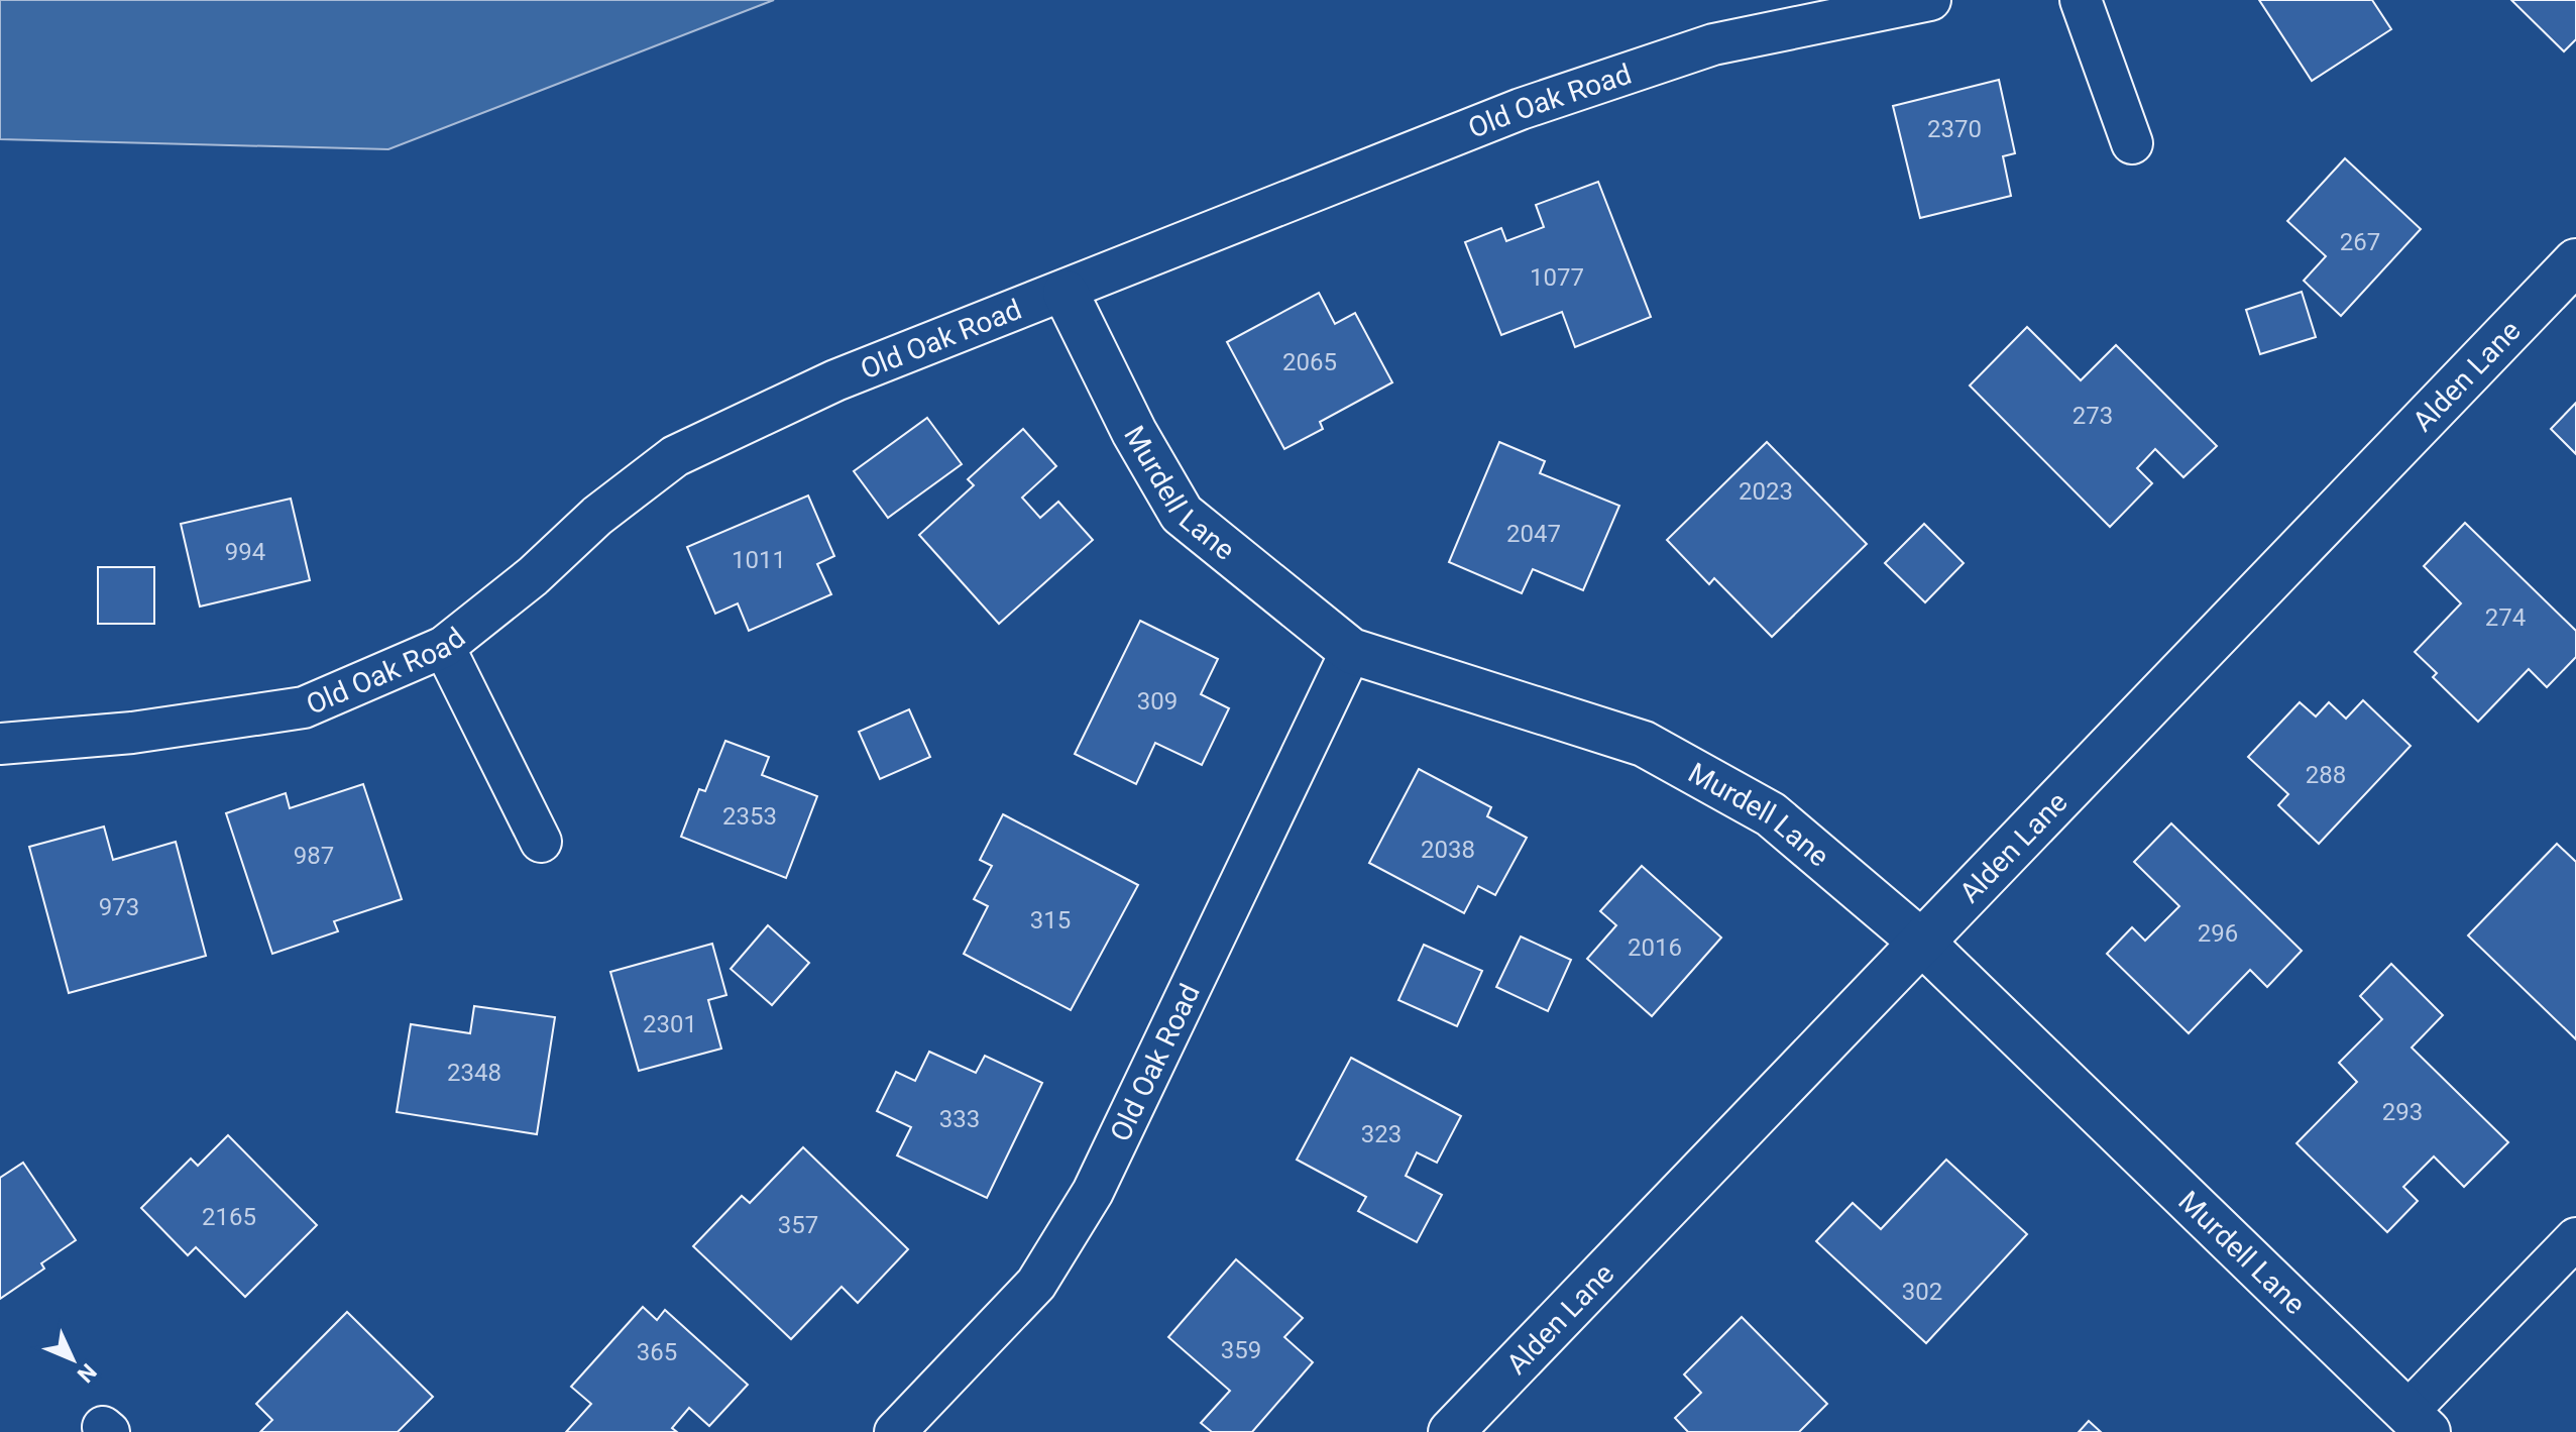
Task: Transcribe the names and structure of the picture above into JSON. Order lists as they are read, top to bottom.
{
  "streets": {
    "street": ["Old Oak Road", "Alden Lane", "Murdell Lane"]
  },
  "crossings": [
    ["Old Oak Road", "Murdell Lane"],
    ["Alden Lane", "Murdell Lane"]
  ],
  "house_numbers": [
    "2370",
    "267",
    "1077",
    "2065",
    "273",
    "2023",
    "2047",
    "994",
    "1011",
    "274",
    "309",
    "288",
    "2353",
    "2038",
    "987",
    "973",
    "315",
    "296",
    "2016",
    "2301",
    "2348",
    "293",
    "333",
    "323",
    "2165",
    "357",
    "302",
    "359",
    "365"
  ],
  "north": "bottom right"
}
